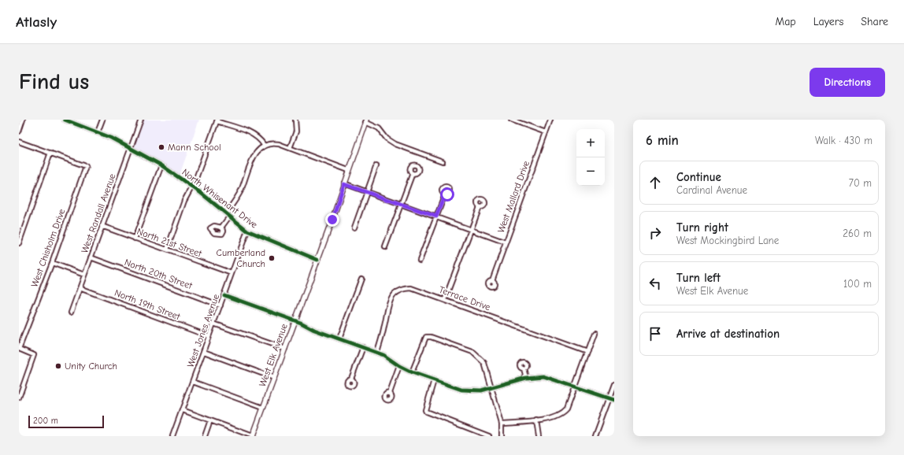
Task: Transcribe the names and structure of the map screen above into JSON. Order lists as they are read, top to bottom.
{
  "streets": {
    "main road": ["West Elk Avenue"],
    "street": [
      "West Mallard Drive",
      "North Whisenant Drive",
      "West Randall Avenue",
      "North 21st Street",
      "West Chisholm Drive",
      "North 20th Street",
      "Terrace Drive",
      "North 19th Street",
      "West Jones Avenue"
    ]
  },
  "crossings": [
    ["North Whisenant Drive", "West Randall Avenue"],
    ["North Whisenant Drive", "West Jones Avenue"],
    ["North Whisenant Drive", "West Elk Avenue"],
    ["West Randall Avenue", "North 21st Street"],
    ["West Randall Avenue", "North 20th Street"],
    ["West Randall Avenue", "North 19th Street"],
    ["North 21st Street", "West Jones Avenue"],
    ["North 20th Street", "West Jones Avenue"],
    ["North 19th Street", "West Jones Avenue"]
  ],
  "places": ["Mann School", "Cumberland Church", "Unity Church"],
  "scale_bar": "200 m",
  "page": {
    "header": "Atlasly",
    "nav": ["Map", "Layers", "Share"],
    "buttons": "Directions",
    "title": "Find us",
    "heading": ["6 min", "Walk · 430 m"],
    "map_buttons": ["+", "−"],
    "list": [
      ["Continue", "Cardinal Avenue", "70 m"],
      ["Turn right", "West Mockingbird Lane", "260 m"],
      ["Turn left", "West Elk Avenue", "100 m"],
      "Arrive at destination"
    ],
    "scale": "200 m"
  }
}
